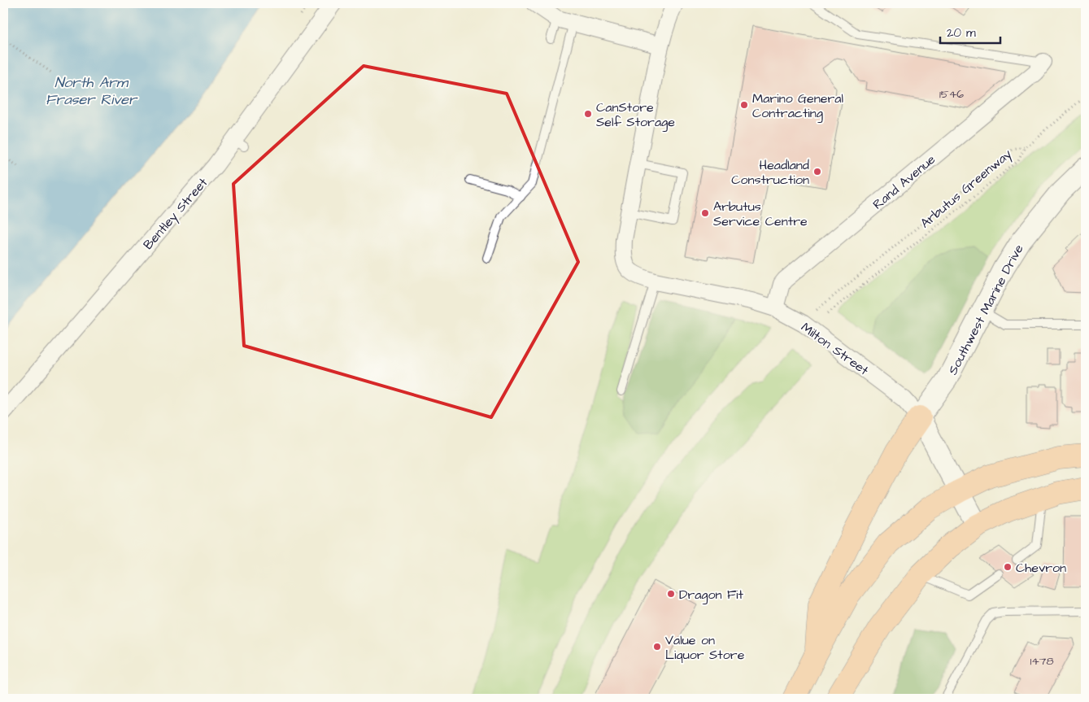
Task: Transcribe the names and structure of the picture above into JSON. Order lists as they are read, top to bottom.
{
  "streets": {
    "street": [
      "Rand Avenue",
      "Bentley Street",
      "Southwest Marine Drive",
      "Milton Street"
    ],
    "path": ["Arbutus Greenway"]
  },
  "crossings": [
    ["Rand Avenue", "Milton Street"],
    ["Southwest Marine Drive", "Milton Street"]
  ],
  "water": ["North Arm Fraser River"],
  "places": [
    "Marino General Contracting",
    "CanStore Self Storage",
    "Headland Construction",
    "Arbutus Service Centre",
    "Chevron",
    "Dragon Fit",
    "Value on Liquor Store"
  ],
  "house_numbers": ["1546", "1478"],
  "scale_bar": "20 m"
}
